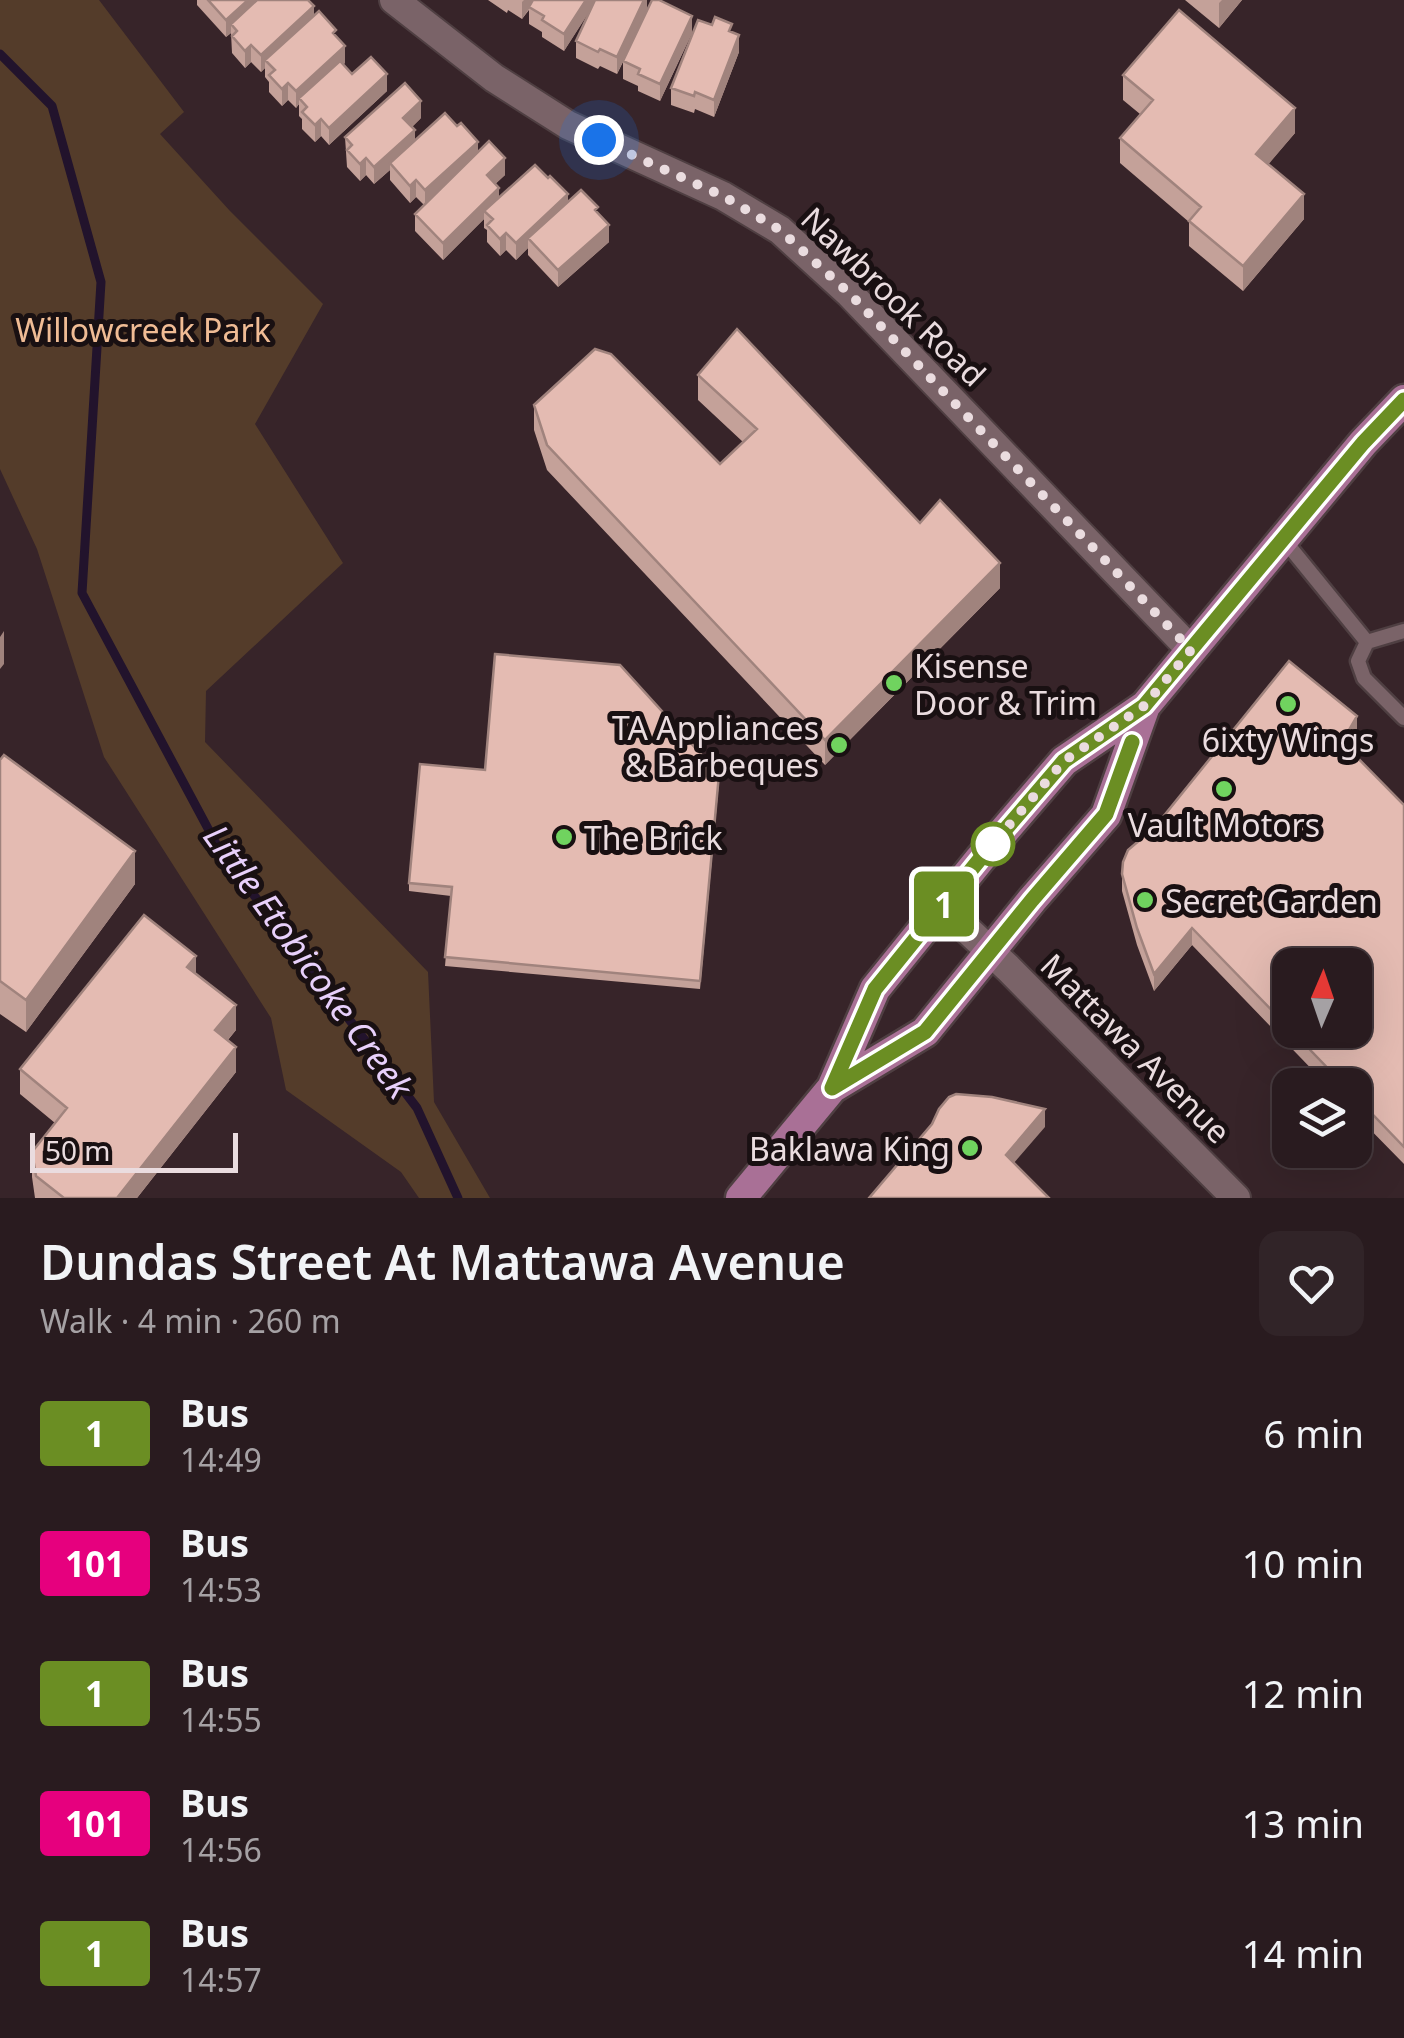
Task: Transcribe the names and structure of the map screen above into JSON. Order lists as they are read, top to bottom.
{
  "streets": {
    "street": ["Nawbrook Road", "Mattawa Avenue"]
  },
  "water": ["Little Etobicoke Creek"],
  "parks": ["Willowcreek Park"],
  "places": [
    "Kisense Door & Trim",
    "6ixty Wings",
    "TA Appliances & Barbeques",
    "Vault Motors",
    "The Brick",
    "Secret Garden",
    "Baklawa King"
  ],
  "lines": ["bus line 1"],
  "scale_bar": "50 m",
  "north": "top",
  "page": {
    "on_map": "1",
    "scale": "50 m",
    "heading": ["Dundas Street At Mattawa Avenue", "Walk · 4 min · 260 m"],
    "list": [
      {
        "mark": "1",
        "name": "Bus",
        "note": "14:49",
        "value": "6 min"
      },
      {
        "mark": "101",
        "name": "Bus",
        "note": "14:53",
        "value": "10 min"
      },
      {
        "mark": "1",
        "name": "Bus",
        "note": "14:55",
        "value": "12 min"
      },
      {
        "mark": "101",
        "name": "Bus",
        "note": "14:56",
        "value": "13 min"
      },
      {
        "mark": "1",
        "name": "Bus",
        "note": "14:57",
        "value": "14 min"
      }
    ]
  }
}
